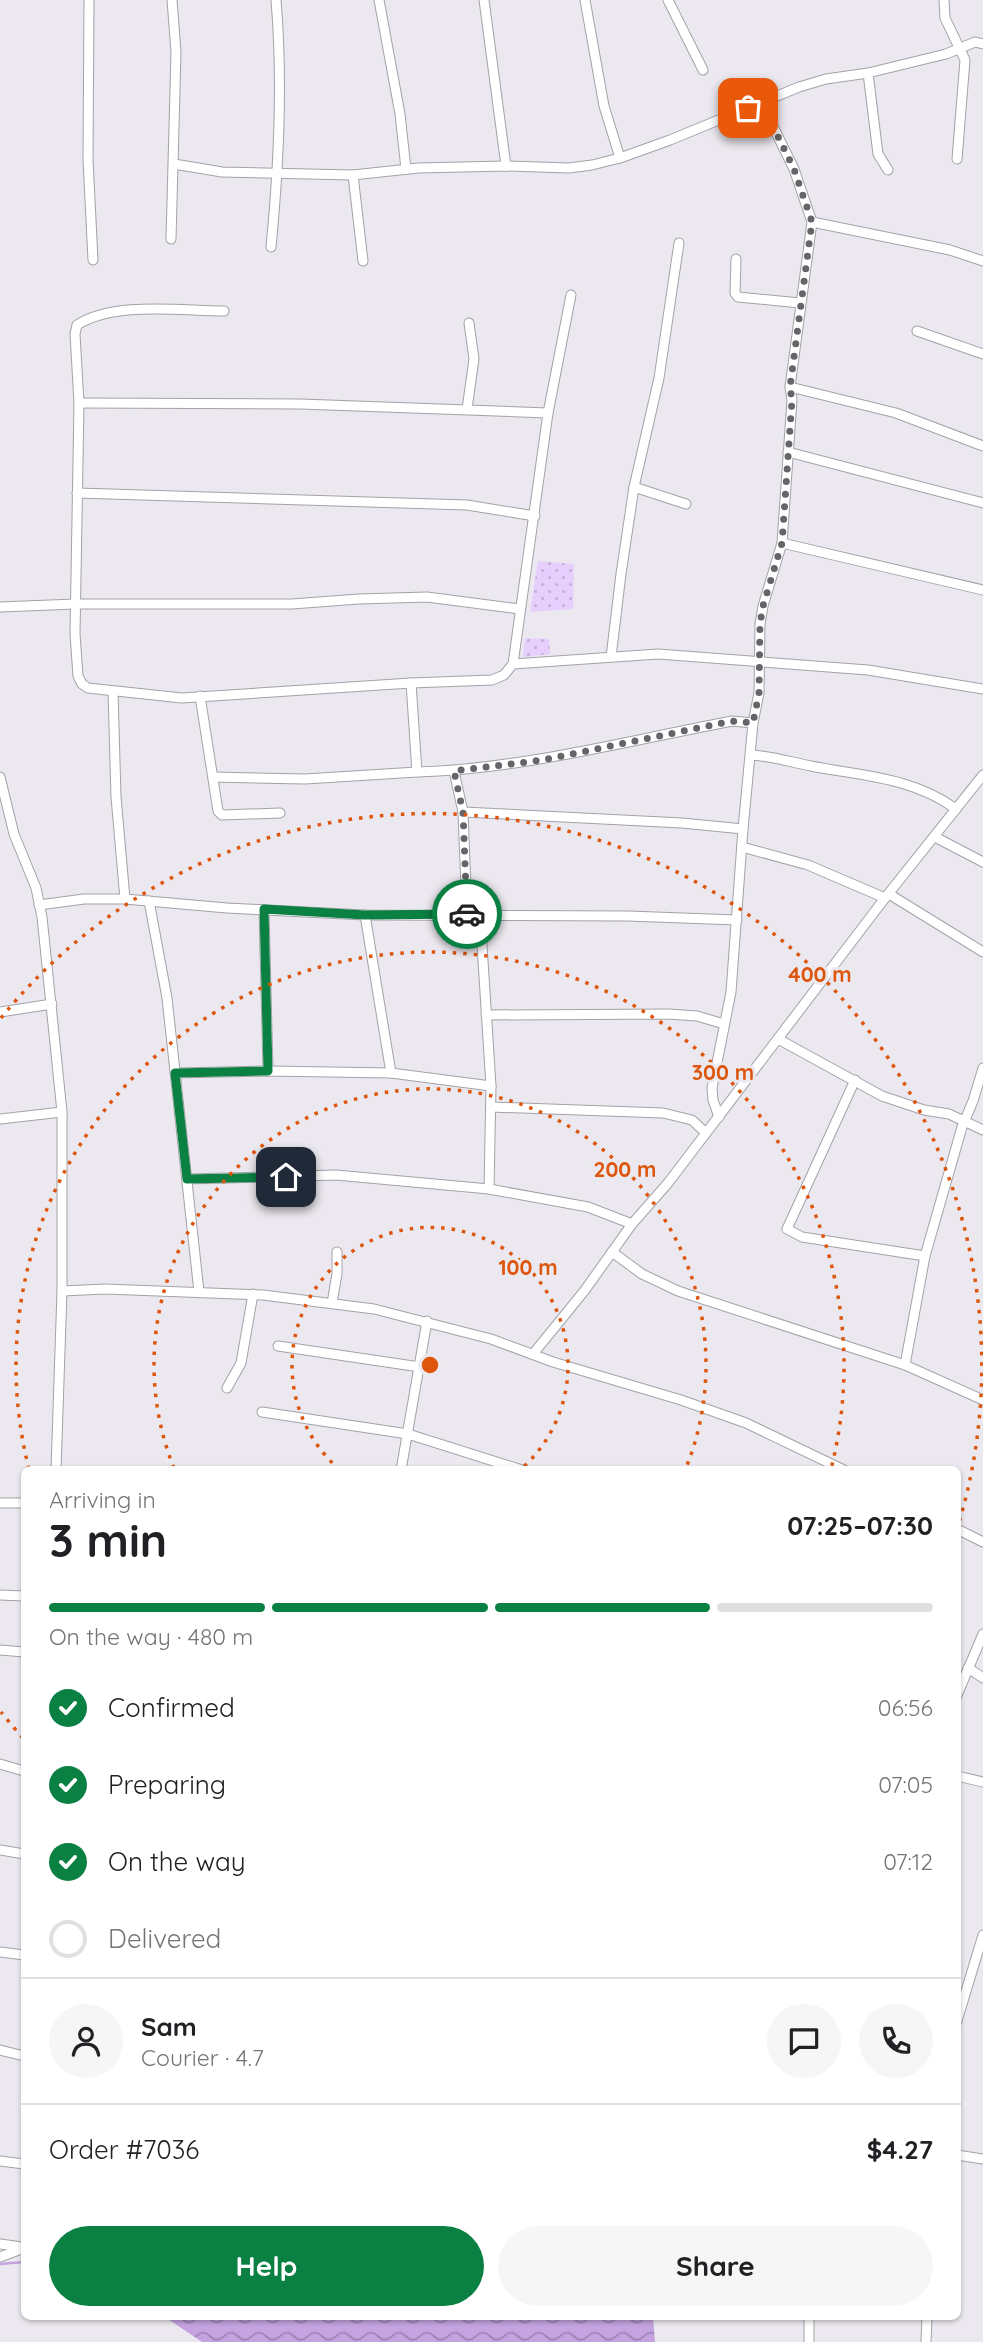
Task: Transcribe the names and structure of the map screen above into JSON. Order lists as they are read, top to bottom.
{
  "page": {
    "heading": ["3 min", "Arriving in", "07:25–07:30"],
    "panel": [
      "Sam",
      "Courier · 4.7",
      "Order #7036",
      "$4.27"
    ],
    "bar": "On the way · 480 m",
    "list": [
      ["Confirmed", "06:56"],
      ["Preparing", "07:05"],
      ["On the way", "07:12"],
      "Delivered"
    ],
    "buttons": ["Help", "Share"]
  },
  "rings": [
    "400 m",
    "300 m",
    "200 m",
    "100 m"
  ]
}
